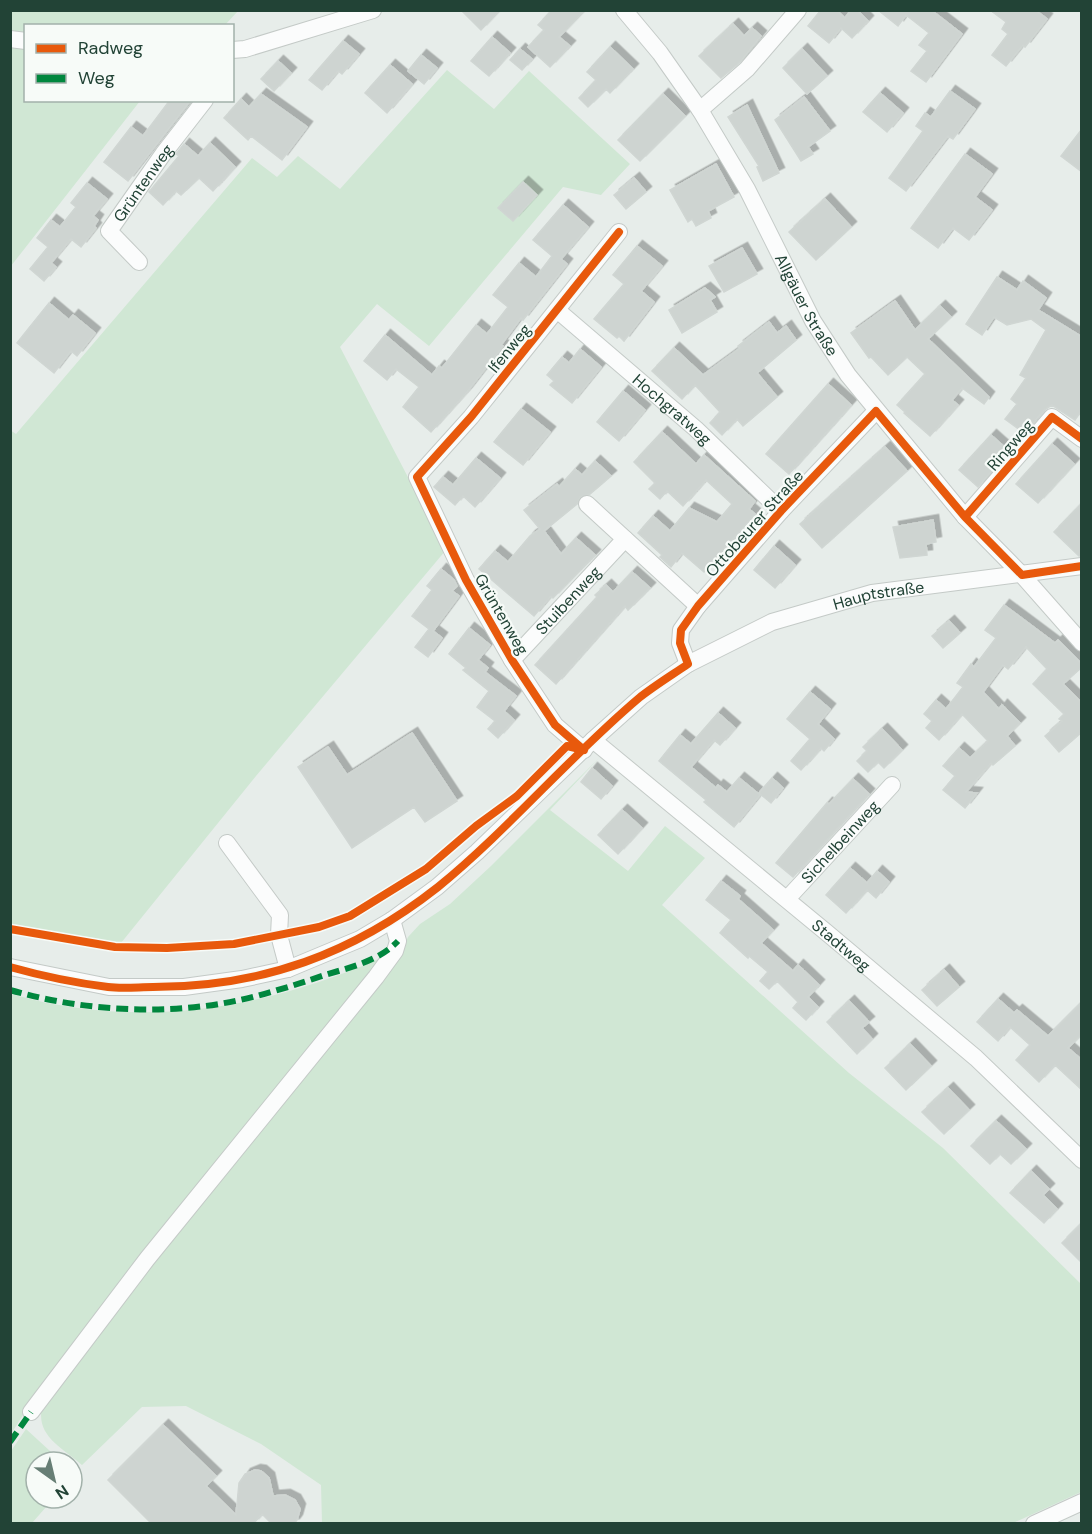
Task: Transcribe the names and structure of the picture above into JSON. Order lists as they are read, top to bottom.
{
  "streets": {
    "street": [
      "Grüntenweg",
      "Allgäuer Straße",
      "Ifenweg",
      "Hochgratweg",
      "Ringweg",
      "Ottobeurer Straße",
      "Hauptstraße",
      "Stuibenweg",
      "Sichelbeinweg",
      "Stadtweg"
    ]
  },
  "crossings": [
    ["Grüntenweg", "Ifenweg"],
    ["Grüntenweg", "Hauptstraße"],
    ["Grüntenweg", "Stuibenweg"],
    ["Grüntenweg", "Stadtweg"],
    ["Allgäuer Straße", "Ringweg"],
    ["Allgäuer Straße", "Ottobeurer Straße"],
    ["Allgäuer Straße", "Hauptstraße"],
    ["Ifenweg", "Hochgratweg"],
    ["Hochgratweg", "Ottobeurer Straße"],
    ["Ottobeurer Straße", "Hauptstraße"],
    ["Hauptstraße", "Stadtweg"],
    ["Sichelbeinweg", "Stadtweg"]
  ],
  "legend": ["Radweg", "Weg"],
  "north": "bottom right"
}
